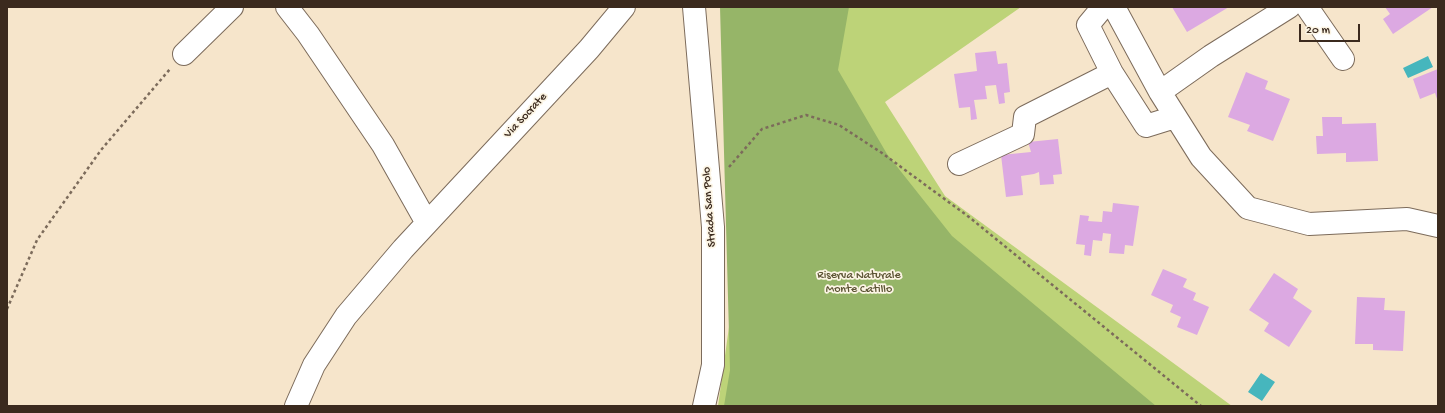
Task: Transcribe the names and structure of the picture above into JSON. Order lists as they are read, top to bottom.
{
  "streets": {
    "street": ["Via Socrate", "Strada San Polo"]
  },
  "parks": ["Riserva Naturale Monte Catillo"],
  "scale_bar": "20 m"
}
